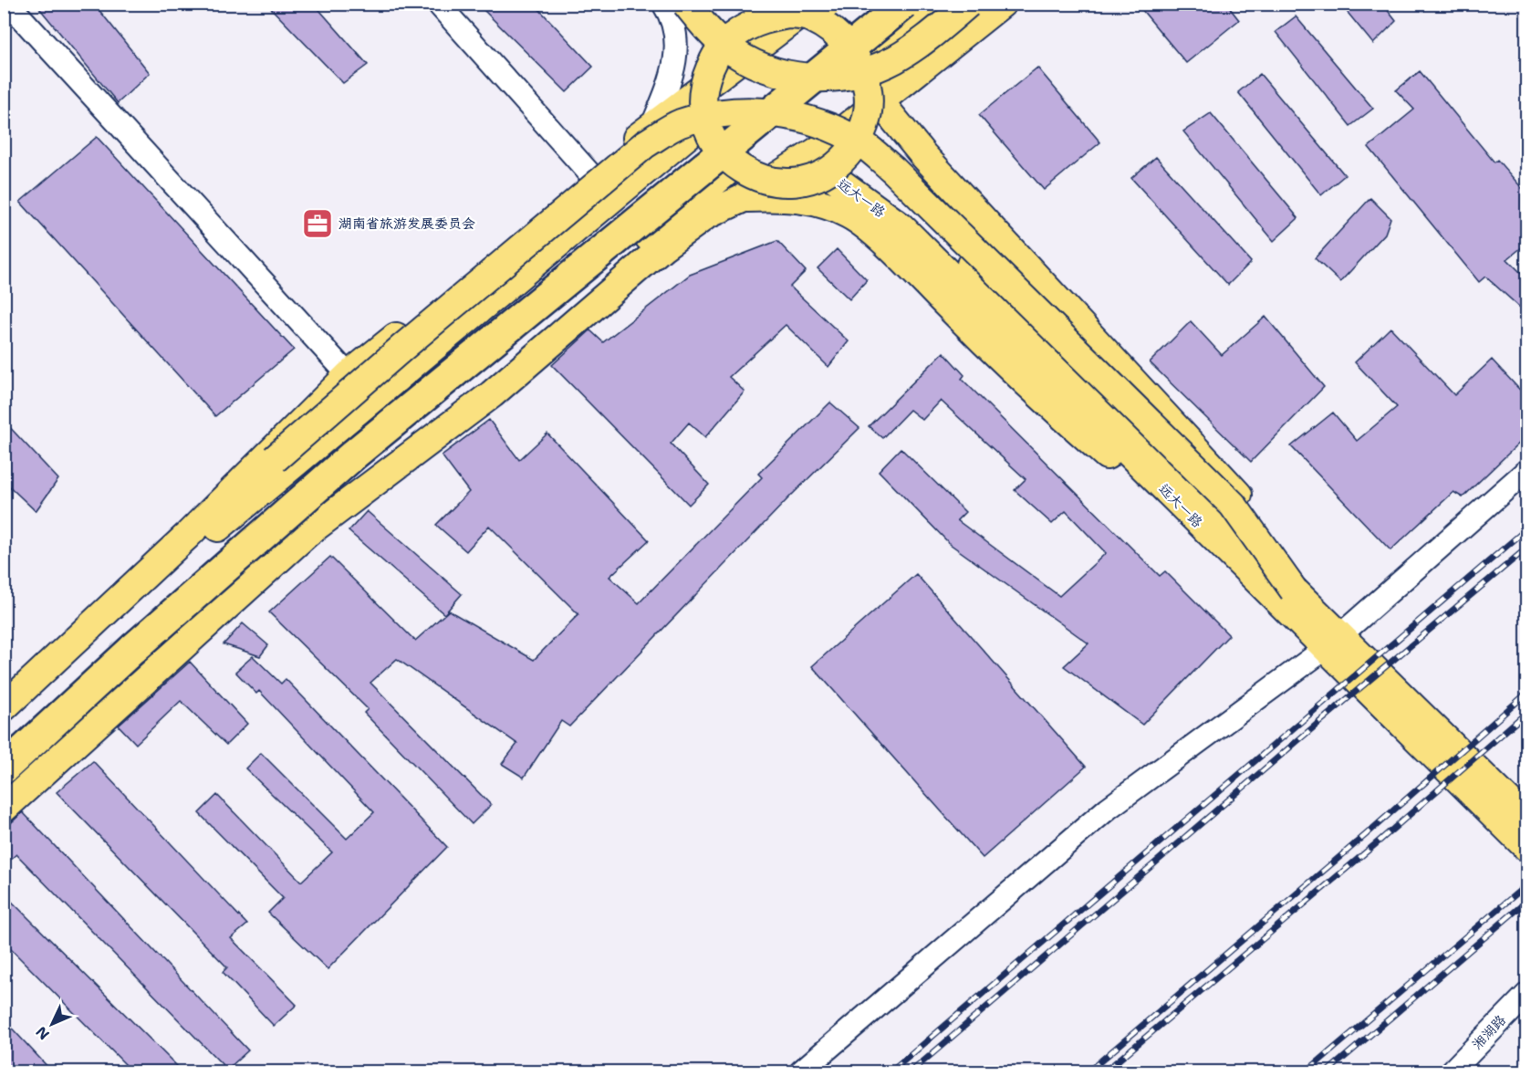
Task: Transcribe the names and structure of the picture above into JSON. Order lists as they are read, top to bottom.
{
  "streets": {
    "main road": ["远大一路"],
    "street": ["湘湖路"]
  },
  "places": {
    "office": ["湖南省旅游发展委员会"]
  },
  "north": "bottom left"
}
